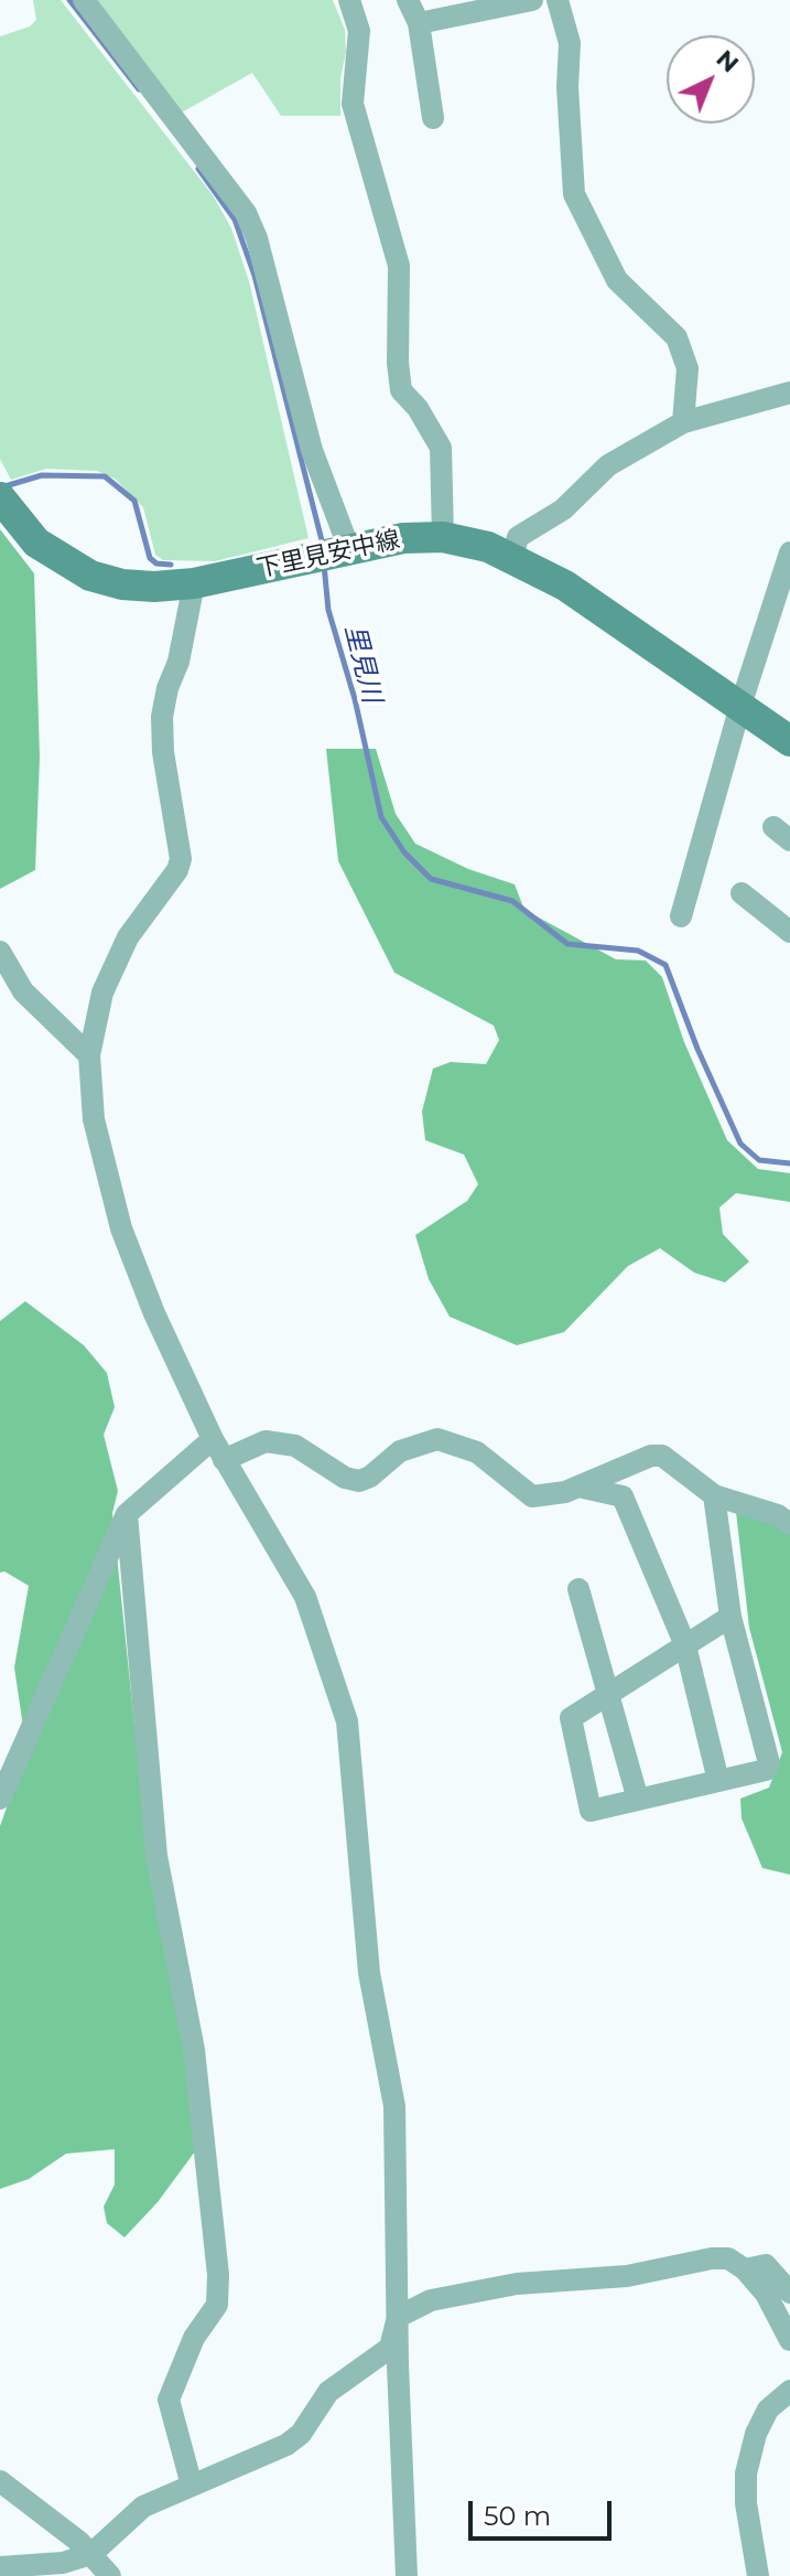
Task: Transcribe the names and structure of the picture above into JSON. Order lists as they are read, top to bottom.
{
  "streets": {
    "main road": ["下里見安中線"]
  },
  "water": ["里見川"],
  "scale_bar": "50 m",
  "north": "top right"
}
